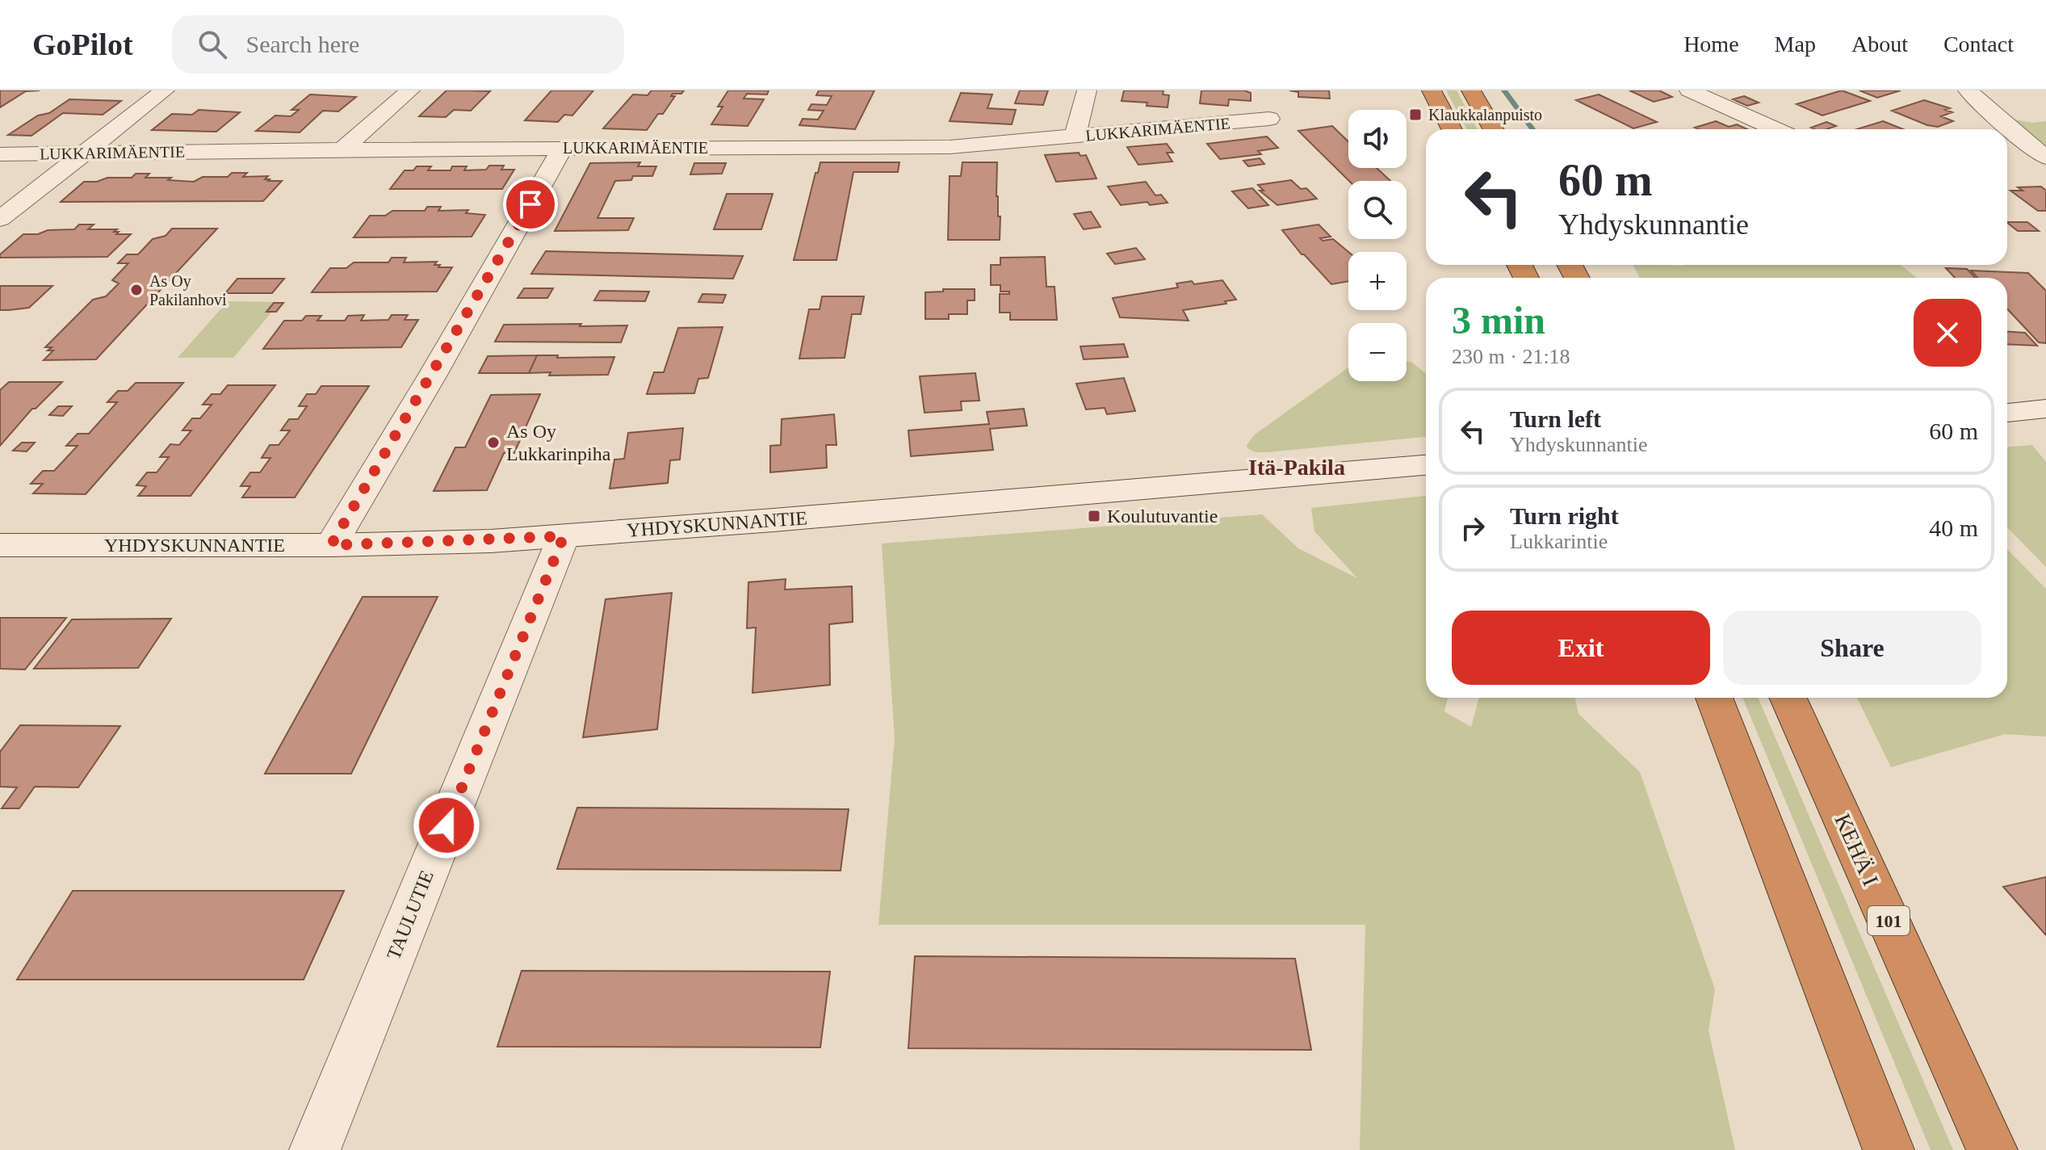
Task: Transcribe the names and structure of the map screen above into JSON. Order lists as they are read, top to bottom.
{
  "streets": {
    "highway": ["KEHÄ I", "101"],
    "street": ["LUKKARIMÄENTIE", "YHDYSKUNNANTIE", "TAULUTIE"]
  },
  "crossings": [
    ["YHDYSKUNNANTIE", "TAULUTIE"]
  ],
  "districts": ["Itä-Pakila"],
  "places": {
    "transit": ["Klaukkalanpuisto", "Koulutuvantie"],
    "other": ["As Oy Pakilanhovi", "As Oy Lukkarinpiha"]
  },
  "page": {
    "header": "GoPilot",
    "search": "Search here",
    "nav": [
      "Home",
      "Map",
      "About",
      "Contact"
    ],
    "map_buttons": ["+", "−"],
    "turn": ["60 m", "Yhdyskunnantie"],
    "heading": ["3 min", "230 m · 21:18"],
    "list": [
      {
        "name": "Turn left",
        "note": "Yhdyskunnantie",
        "value": "60 m"
      },
      {
        "name": "Turn right",
        "note": "Lukkarintie",
        "value": "40 m"
      }
    ],
    "buttons": ["Exit", "Share"]
  }
}
